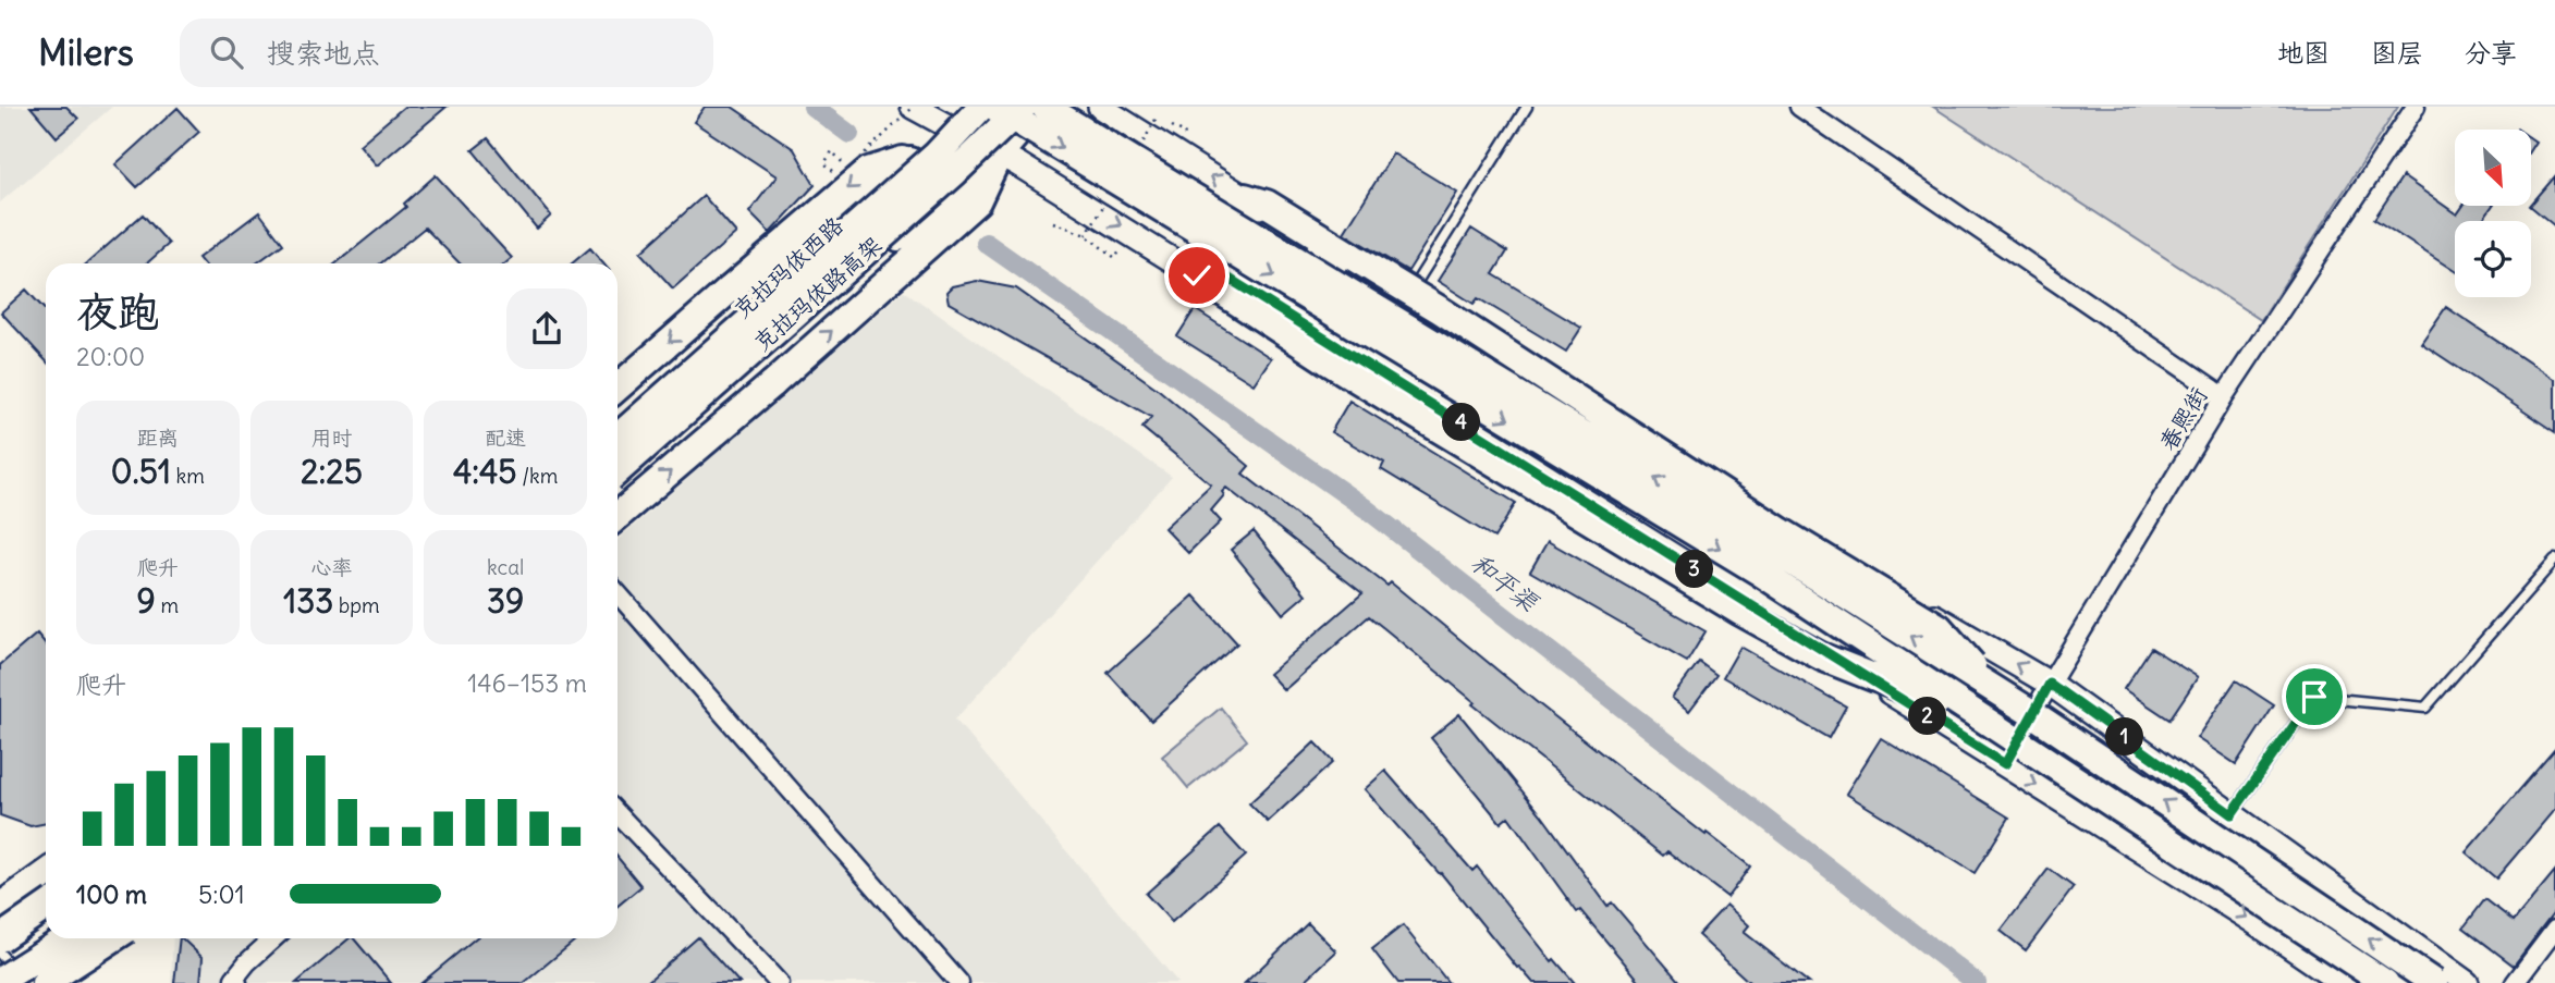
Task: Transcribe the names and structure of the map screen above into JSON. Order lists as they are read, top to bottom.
{
  "streets": {
    "main road": ["克拉玛依西路", "克拉玛依路高架"],
    "street": ["春熙街"]
  },
  "water": ["和平渠"],
  "north": "bottom right",
  "page": {
    "header": "Milers",
    "search": "搜索地点",
    "nav": ["地图", "图层", "分享"],
    "heading": ["夜跑", "20:00"],
    "stats": [
      ["距离", "0.51 km"],
      ["用时", "2:25"],
      ["配速", "4:45 /km"],
      ["爬升", "9 m"],
      ["心率", "133 bpm"],
      ["kcal", "39"]
    ],
    "pins": [
      "4",
      "3",
      "2",
      "1"
    ],
    "chart": ["爬升", "146–153 m"],
    "list": [
      {
        "name": "100 m",
        "note": "5:01"
      }
    ]
  }
}
